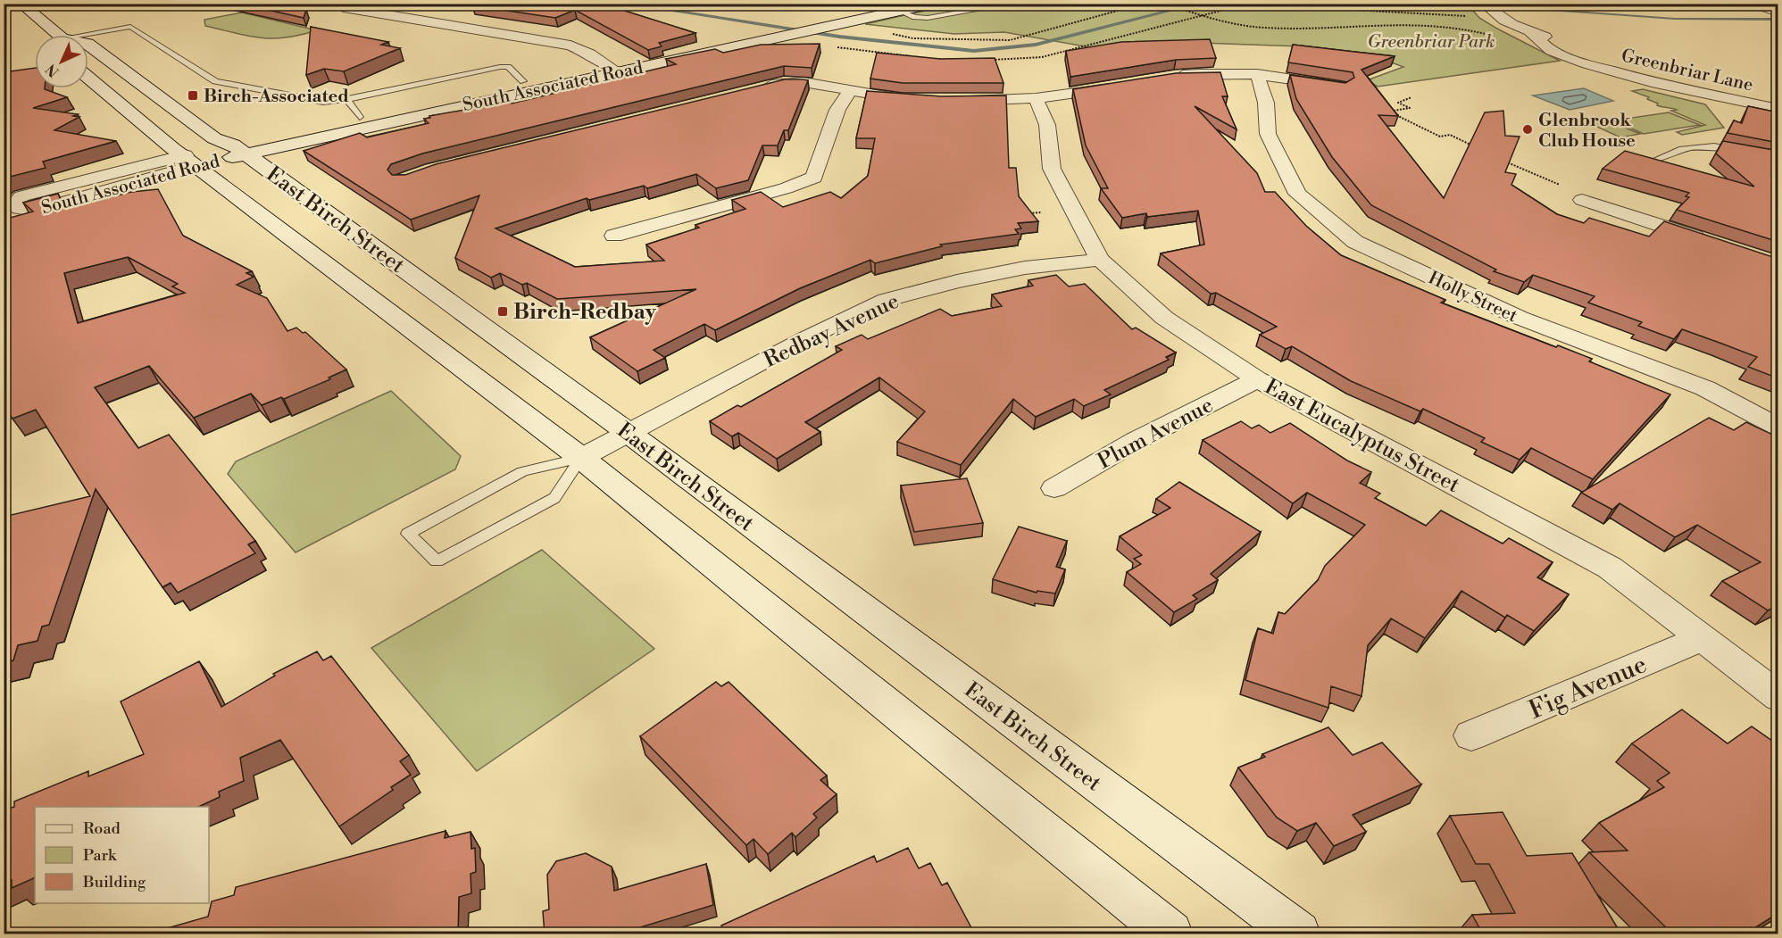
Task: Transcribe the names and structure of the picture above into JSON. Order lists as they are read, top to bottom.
{
  "streets": {
    "street": [
      "Greenbriar Lane",
      "South Associated Road",
      "East Birch Street",
      "Holly Street",
      "Redbay Avenue",
      "Plum Avenue",
      "East Eucalyptus Street",
      "Fig Avenue"
    ]
  },
  "crossings": [
    ["South Associated Road", "East Birch Street"],
    ["East Birch Street", "Redbay Avenue"],
    ["Redbay Avenue", "East Eucalyptus Street"],
    ["Plum Avenue", "East Eucalyptus Street"],
    ["East Eucalyptus Street", "Fig Avenue"]
  ],
  "parks": ["Greenbriar Park"],
  "places": {
    "transit": ["Birch-Associated", "Birch-Redbay"],
    "other": ["Glenbrook Club House"]
  },
  "legend": ["Road", "Park", "Building"],
  "north": "bottom left"
}
